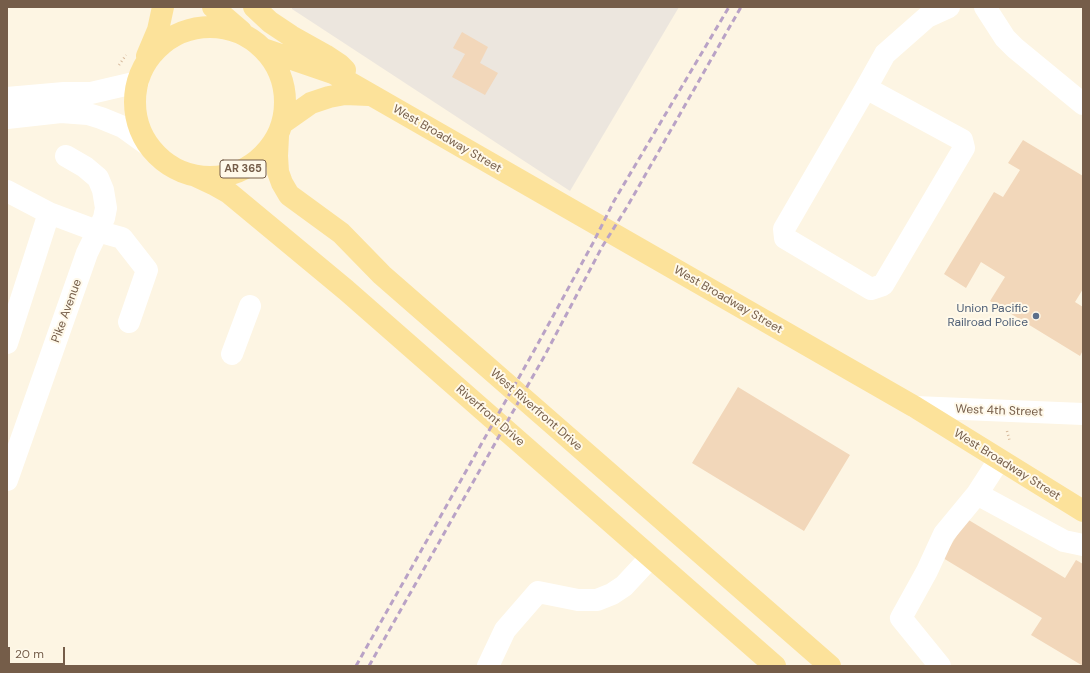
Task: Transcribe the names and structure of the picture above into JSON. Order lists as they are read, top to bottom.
{
  "streets": {
    "main road": [
      "West Broadway Street",
      "AR 365",
      "West Riverfront Drive",
      "Riverfront Drive"
    ],
    "street": ["Pike Avenue", "West 4th Street"]
  },
  "crossings": [
    ["West Broadway Street", "AR 365"],
    ["West Broadway Street", "West Riverfront Drive"],
    ["West Broadway Street", "West 4th Street"],
    ["AR 365", "West Riverfront Drive"],
    ["AR 365", "Riverfront Drive"]
  ],
  "places": ["Union Pacific Railroad Police"],
  "scale_bar": "20 m"
}
